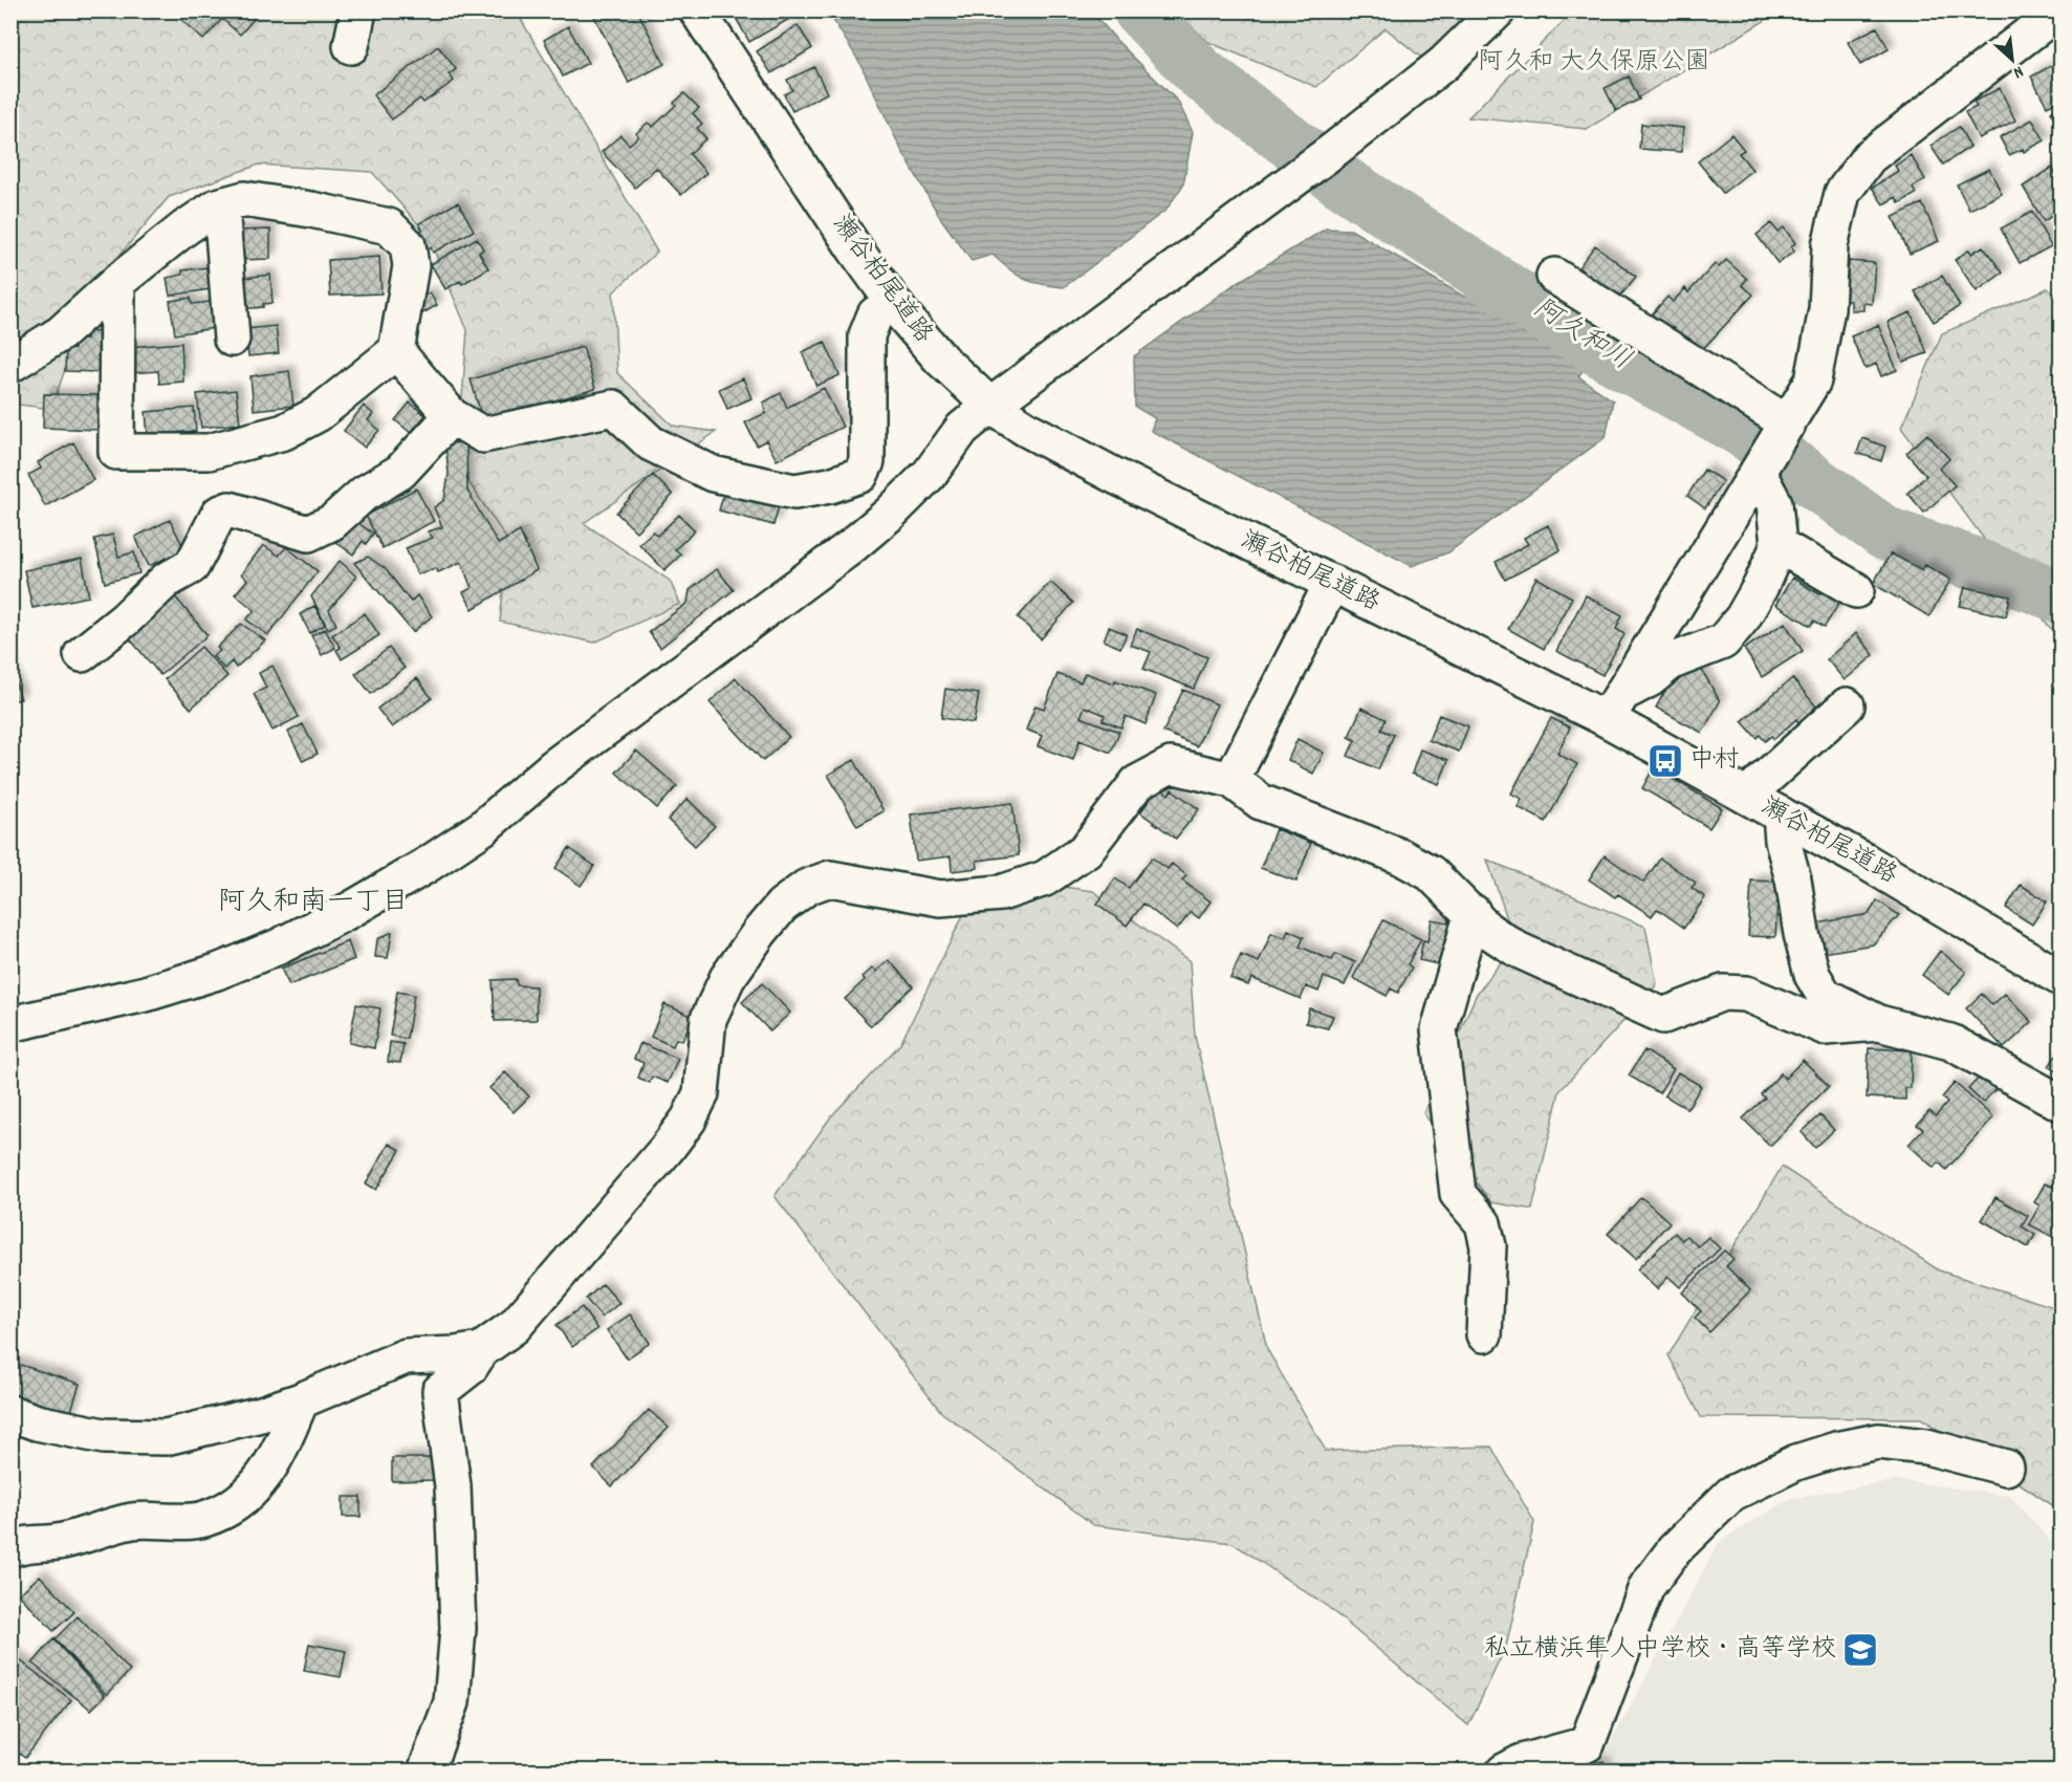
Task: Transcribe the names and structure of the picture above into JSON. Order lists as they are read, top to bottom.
{
  "streets": {
    "street": ["瀬谷柏尾道路"]
  },
  "districts": ["阿久和南一丁目"],
  "water": ["阿久和川"],
  "parks": ["阿久和 大久保原公園"],
  "places": {
    "bus stop": ["中村"],
    "school or university": ["私立横浜隼人中学校・高等学校"]
  },
  "north": "bottom right"
}
